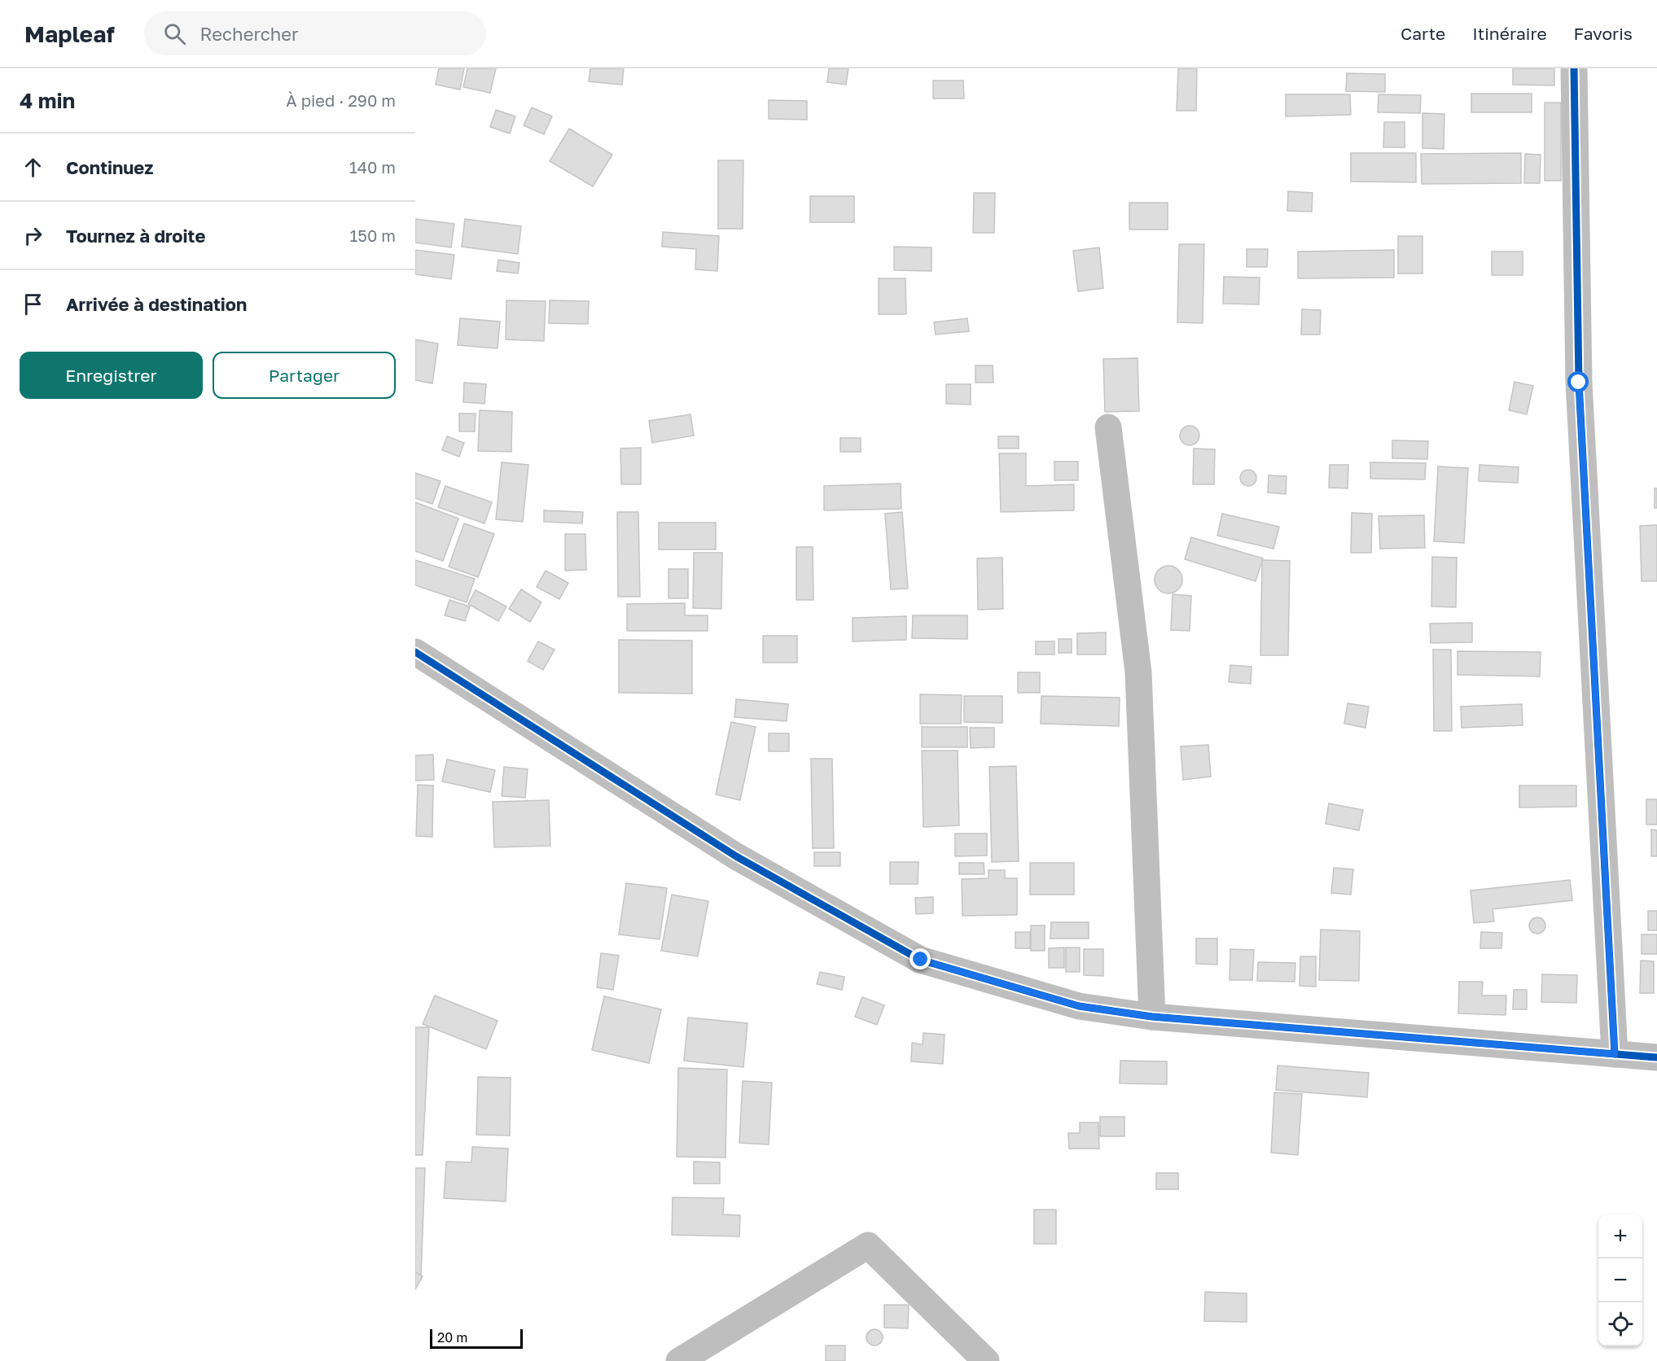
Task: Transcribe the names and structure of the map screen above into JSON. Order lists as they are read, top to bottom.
{
  "scale_bar": "20 m",
  "page": {
    "header": "Mapleaf",
    "search": "Rechercher",
    "nav": ["Carte", "Itinéraire", "Favoris"],
    "heading": ["4 min", "À pied · 290 m"],
    "list": [
      ["Continuez", "140 m"],
      ["Tournez à droite", "150 m"],
      "Arrivée à destination"
    ],
    "buttons": ["Enregistrer", "Partager"],
    "map_buttons": ["+", "−"],
    "scale": "20 m"
  }
}
